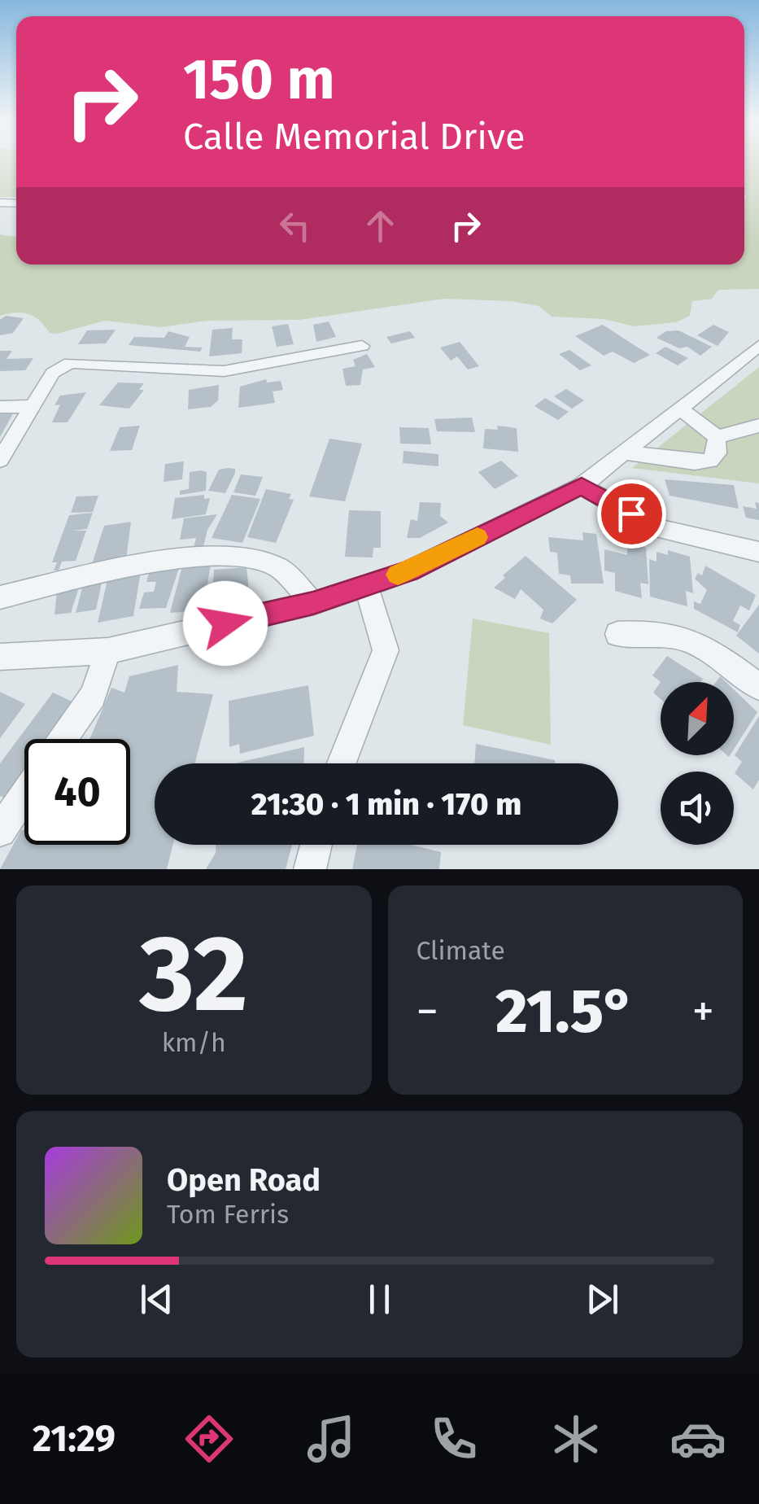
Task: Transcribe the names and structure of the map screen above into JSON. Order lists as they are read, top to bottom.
{
  "north": "top right",
  "page": {
    "turn": ["150 m", "Calle Memorial Drive"],
    "limit": "40",
    "trip": "21:30 · 1 min · 170 m",
    "tile": [
      ["32", "km/h"],
      "Climate"
    ],
    "heat": ["−", "21.5°", "+"],
    "song": ["Open Road", "Tom Ferris"],
    "tabs": "21:29"
  }
}
